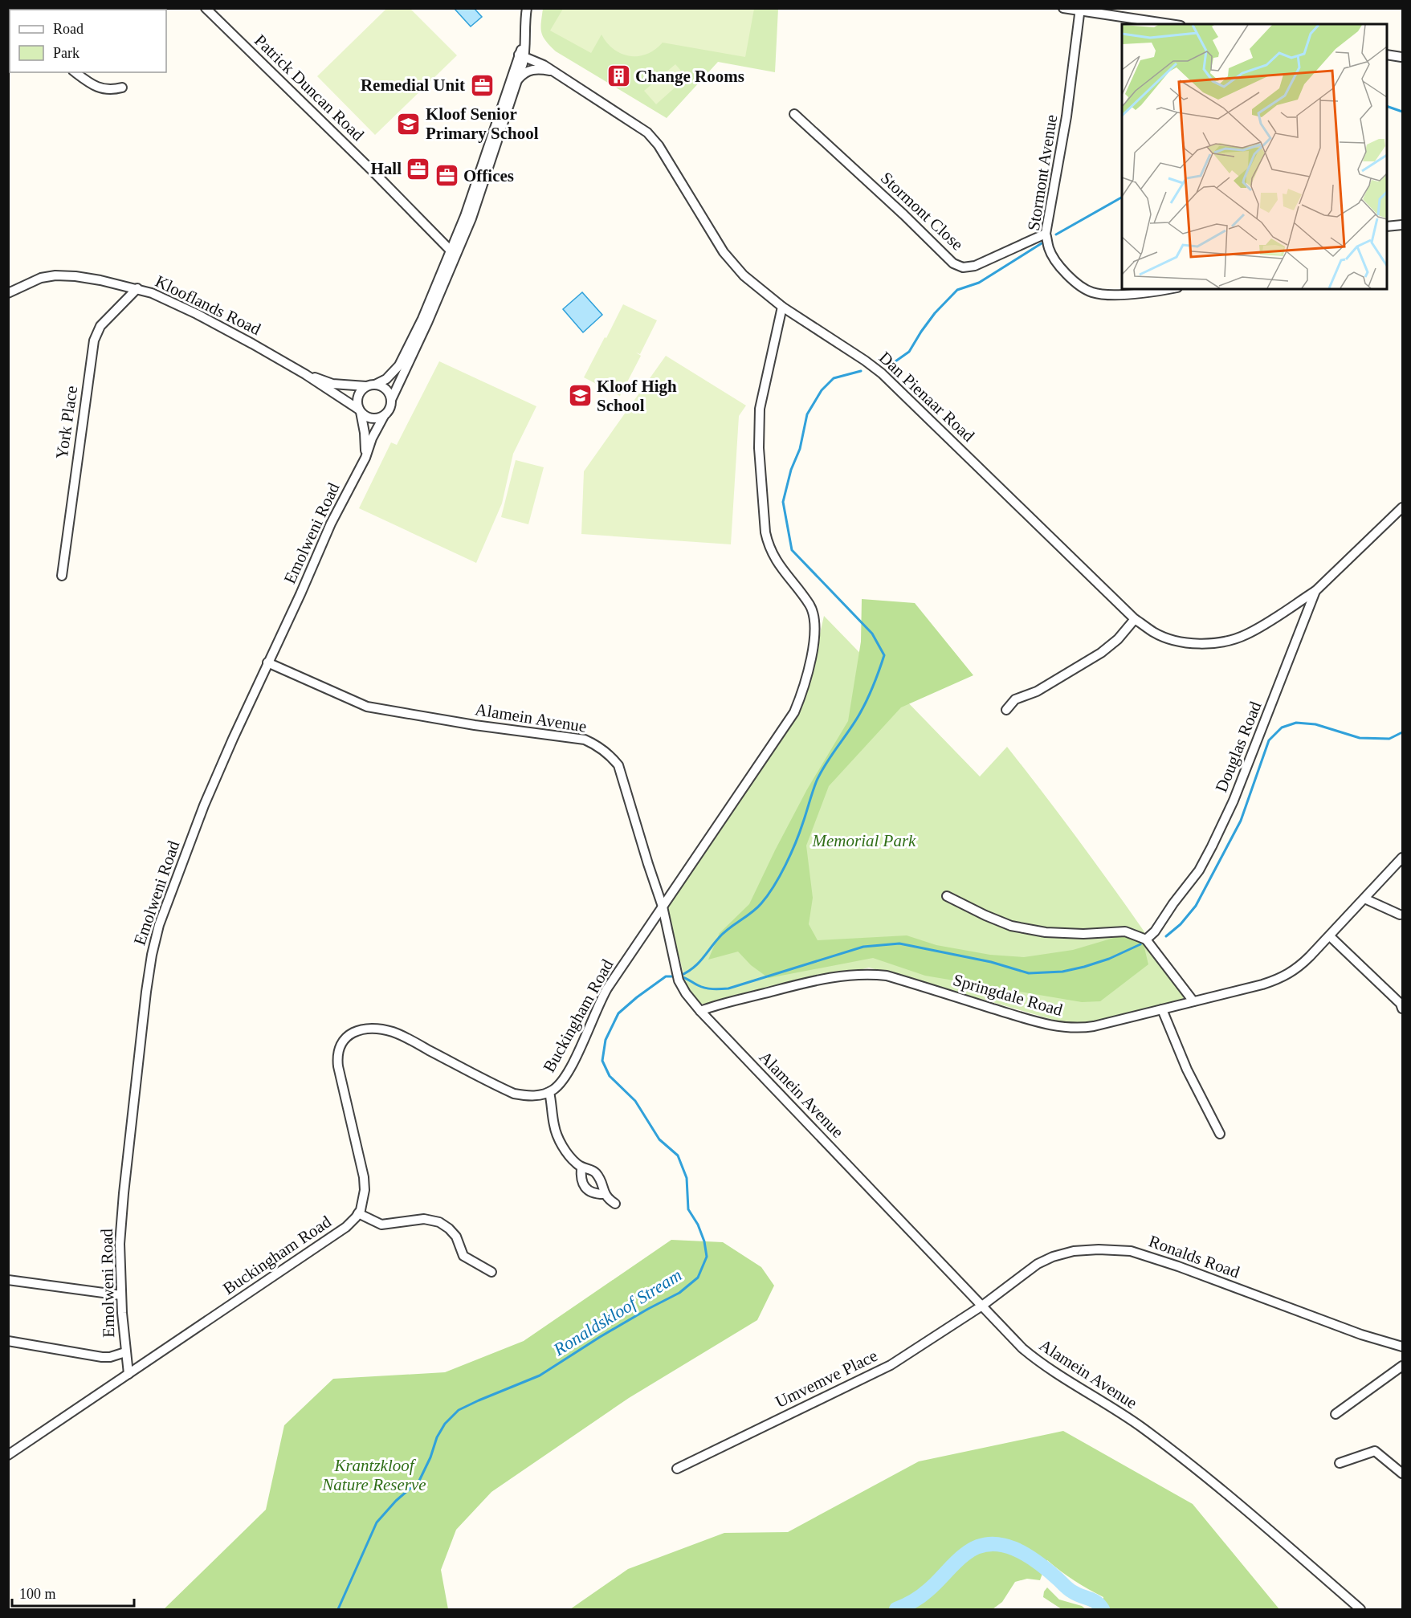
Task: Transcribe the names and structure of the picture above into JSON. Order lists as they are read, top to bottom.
{
  "streets": {
    "street": [
      "Patrick Duncan Road",
      "Stormont Avenue",
      "Stormont Close",
      "Klooflands Road",
      "Dan Pienaar Road",
      "York Place",
      "Emolweni Road",
      "Alamein Avenue",
      "Douglas Road",
      "Springdale Road",
      "Buckingham Road",
      "Ronalds Road",
      "Umvemve Place"
    ]
  },
  "crossings": [
    ["Stormont Avenue", "Stormont Close"],
    ["Klooflands Road", "York Place"],
    ["Klooflands Road", "Emolweni Road"],
    ["Dan Pienaar Road", "Douglas Road"],
    ["Dan Pienaar Road", "Buckingham Road"],
    ["Emolweni Road", "Alamein Avenue"],
    ["Emolweni Road", "Buckingham Road"],
    ["Alamein Avenue", "Springdale Road"],
    ["Alamein Avenue", "Buckingham Road"],
    ["Alamein Avenue", "Ronalds Road"],
    ["Alamein Avenue", "Umvemve Place"],
    ["Ronalds Road", "Umvemve Place"]
  ],
  "water": ["Ronaldskloof Stream"],
  "parks": ["Memorial Park", "Krantzkloof Nature Reserve"],
  "places": {
    "building": ["Change Rooms"],
    "office": ["Remedial Unit", "Hall", "Offices"],
    "school or university": ["Kloof Senior Primary School", "Kloof High School"]
  },
  "legend": ["Road", "Park"],
  "scale_bar": "100 m"
}
